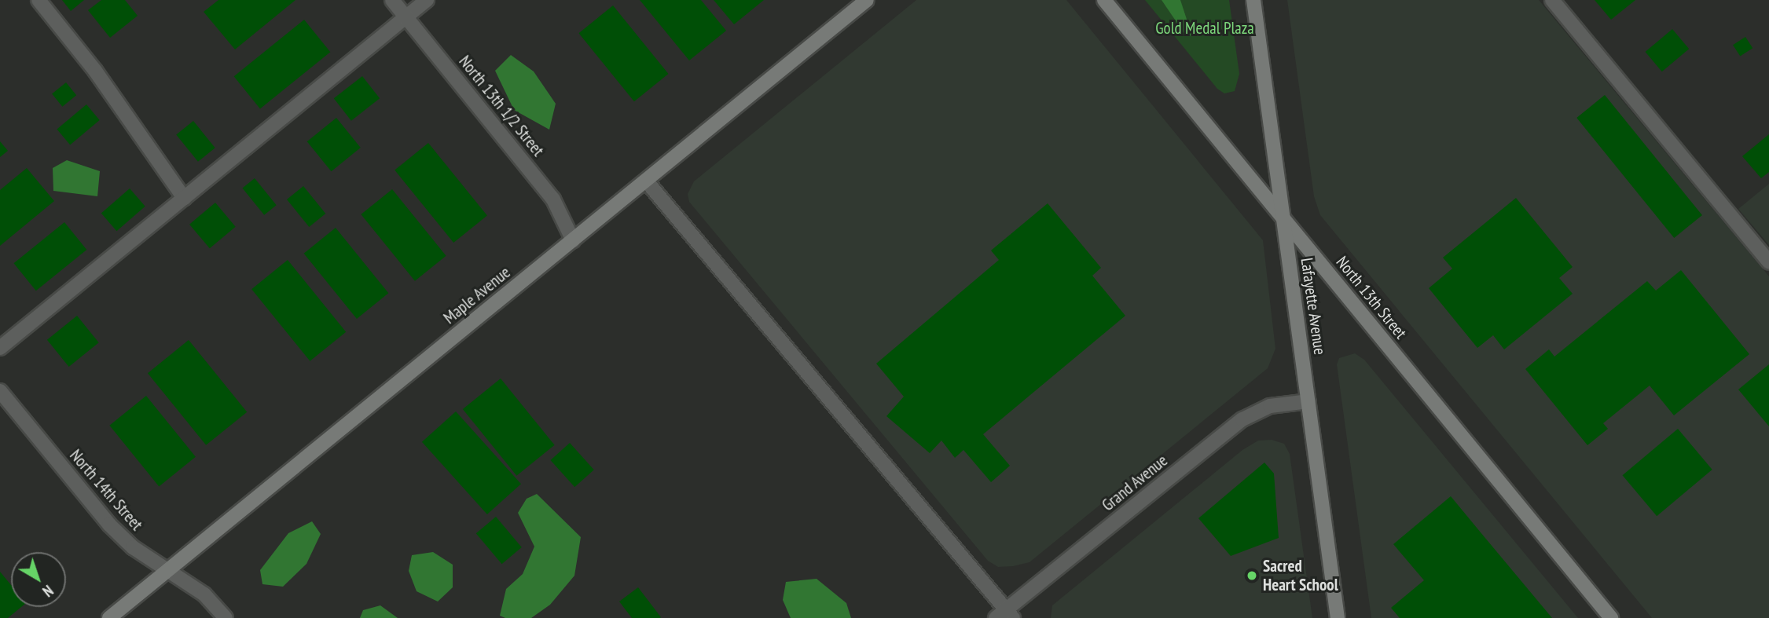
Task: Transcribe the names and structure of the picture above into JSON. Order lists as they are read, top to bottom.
{
  "streets": {
    "main road": ["Maple Avenue", "North 13th Street", "Lafayette Avenue"],
    "street": ["North 13th 1/2 Street", "Grand Avenue", "North 14th Street"]
  },
  "crossings": [
    ["North 13th 1/2 Street", "Maple Avenue"],
    ["Maple Avenue", "North 14th Street"],
    ["North 13th Street", "Lafayette Avenue"],
    ["Lafayette Avenue", "Grand Avenue"]
  ],
  "parks": ["Gold Medal Plaza"],
  "places": ["Sacred Heart School"],
  "north": "bottom right"
}
